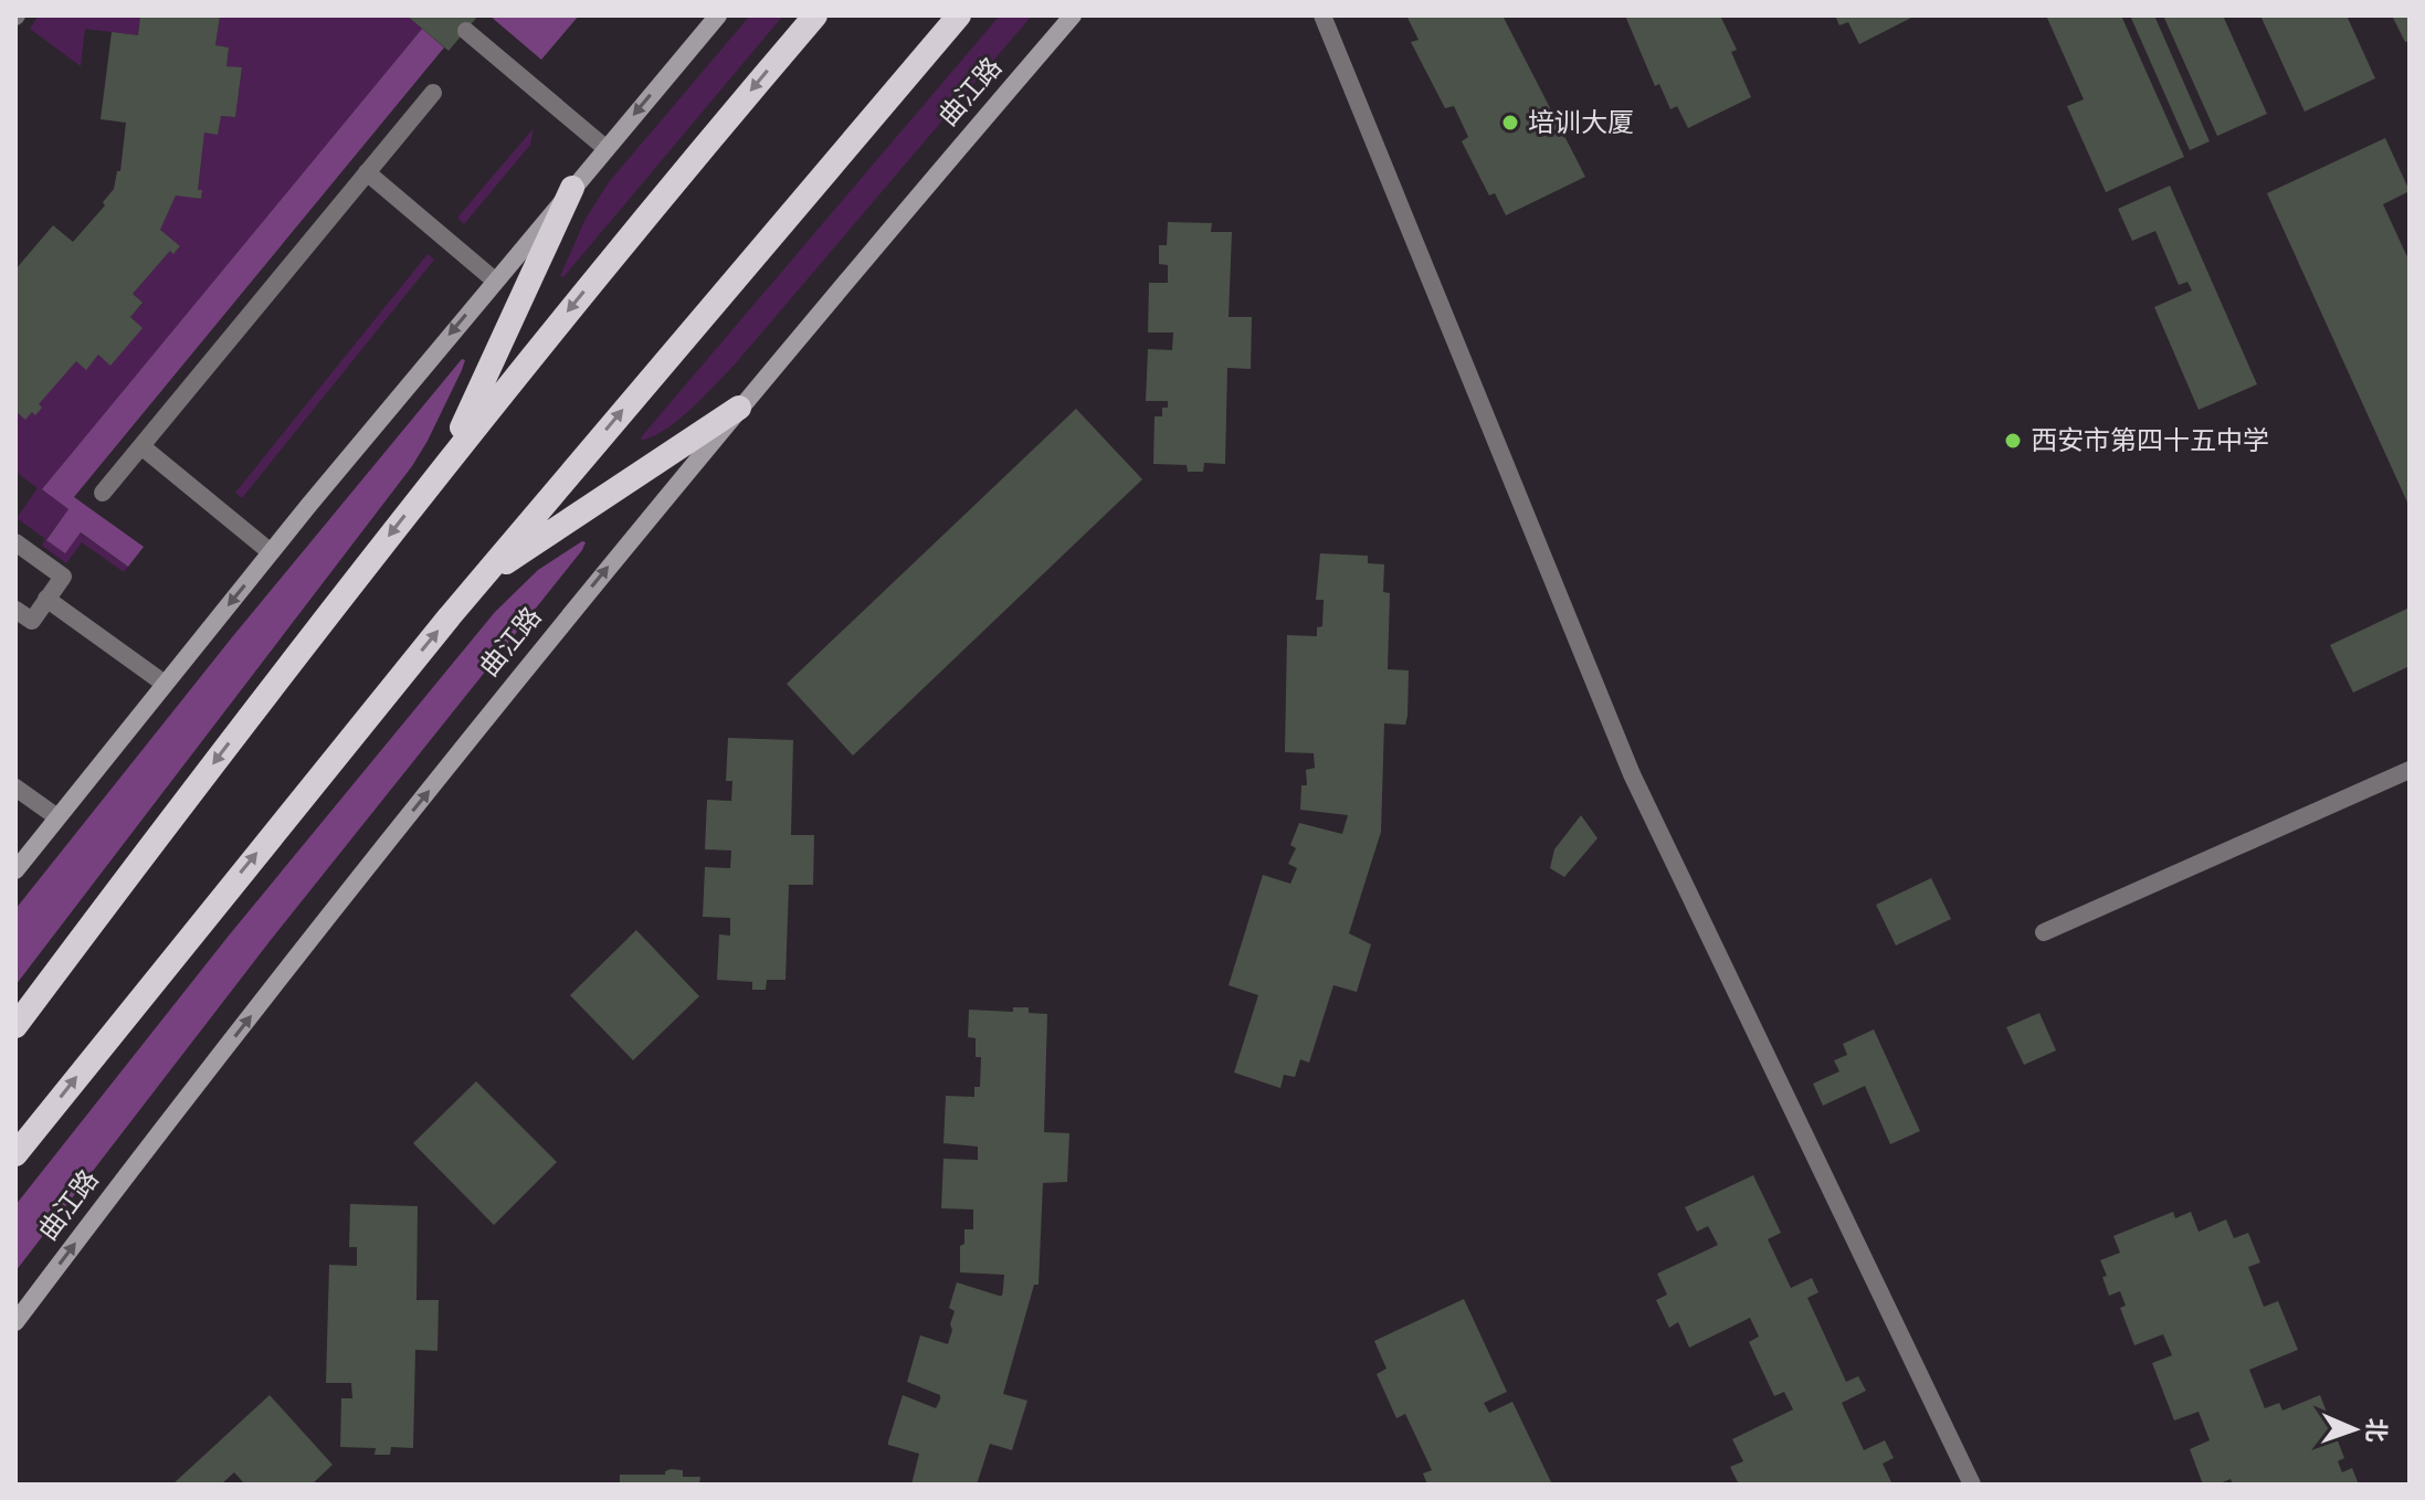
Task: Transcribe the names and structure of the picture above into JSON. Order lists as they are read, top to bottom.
{
  "streets": {
    "main road": ["曲江路"]
  },
  "one_way": ["曲江路"],
  "places": ["培训大厦", "西安市第四十五中学"],
  "north": "right"
}
